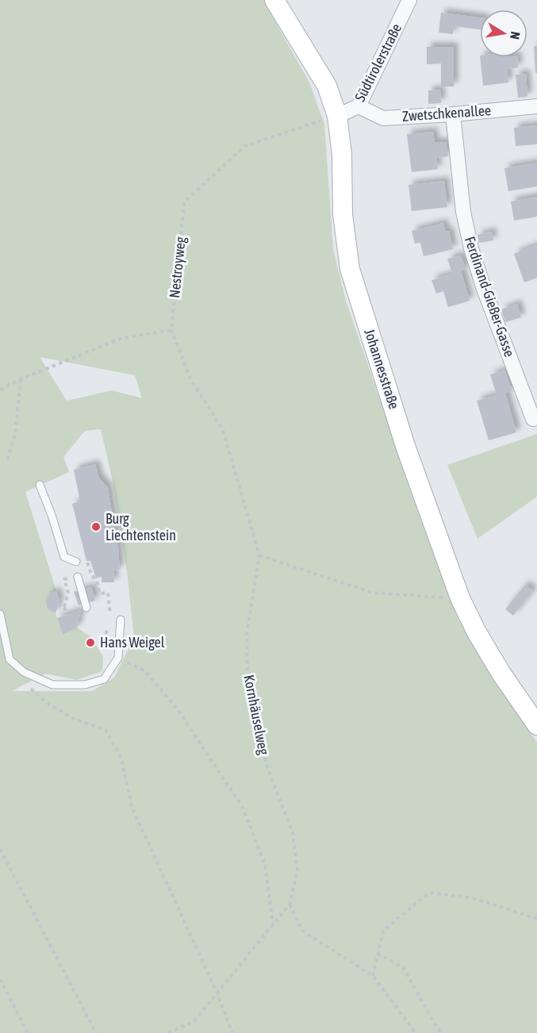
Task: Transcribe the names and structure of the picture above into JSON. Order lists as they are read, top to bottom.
{
  "streets": {
    "main road": ["Johannesstraße"],
    "street": ["Südtirolerstraße", "Zwetschkenallee", "Ferdinand-Gießer-Gasse"],
    "path": ["Nestroyweg", "Kornhäuselweg"]
  },
  "crossings": [
    ["Südtirolerstraße", "Zwetschkenallee"],
    ["Südtirolerstraße", "Nestroyweg"],
    ["Südtirolerstraße", "Johannesstraße"],
    ["Zwetschkenallee", "Ferdinand-Gießer-Gasse"],
    ["Nestroyweg", "Johannesstraße"],
    ["Nestroyweg", "Kornhäuselweg"]
  ],
  "places": ["Burg Liechtenstein", "Hans Weigel"],
  "north": "right"
}
